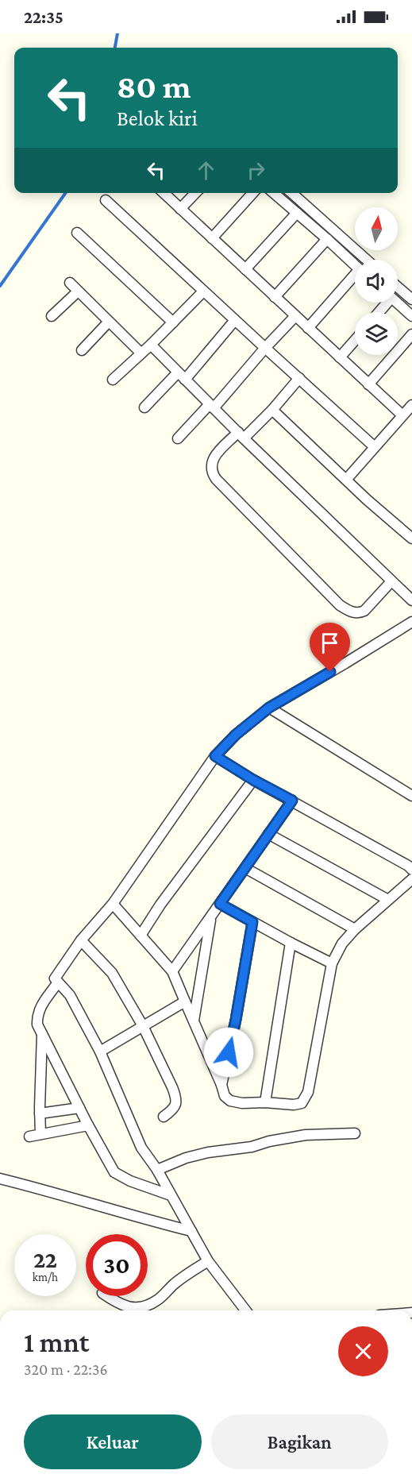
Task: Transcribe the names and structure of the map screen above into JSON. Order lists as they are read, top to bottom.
{
  "north": "top",
  "page": {
    "status": "22:35",
    "turn": ["80 m", "Belok kiri"],
    "speed": "22 km/h",
    "limit": "30",
    "heading": ["1 mnt", "320 m · 22:36"],
    "buttons": ["Keluar", "Bagikan"]
  }
}
